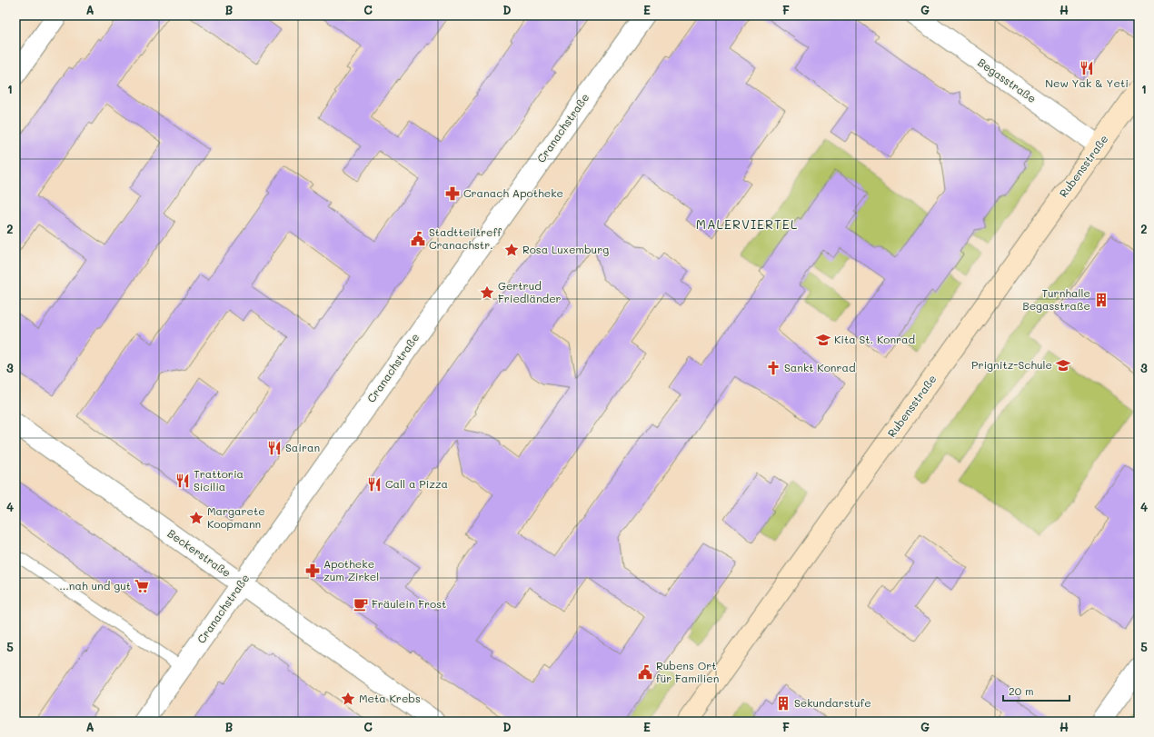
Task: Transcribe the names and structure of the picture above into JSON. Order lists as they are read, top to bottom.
{
  "streets": {
    "street": [
      "Begasstraße",
      "Cranachstraße",
      "Rubensstraße",
      "Beckerstraße"
    ]
  },
  "crossings": [
    ["Begasstraße", "Rubensstraße"],
    ["Cranachstraße", "Beckerstraße"]
  ],
  "districts": ["MALERVIERTEL"],
  "places": {
    "restaurant": [
      "New Yak & Yeti",
      "Sairan",
      "Trattoria Sicilia",
      "Call a Pizza"
    ],
    "pharmacy": ["Cranach Apotheke", "Apotheke zum Zirkel"],
    "public building": ["Stadtteiltreff Cranachstr.", "Rubens Ort für Familien"],
    "place": [
      "Rosa Luxemburg",
      "Gertrud Friedländer",
      "Margarete Koopmann",
      "Meta Krebs"
    ],
    "building": ["Turnhalle Begasstraße", "Sekundarstufe"],
    "school or university": ["Kita St. Konrad", "Prignitz-Schule"],
    "church": ["Sankt Konrad"],
    "supermarket": ["...nah und gut"],
    "cafe": ["Fräulein Frost"]
  },
  "scale_bar": "20 m",
  "grid": {
    "columns": [
      "A",
      "B",
      "C",
      "D",
      "E",
      "F",
      "G",
      "H"
    ],
    "rows": [
      "1",
      "2",
      "3",
      "4",
      "5"
    ]
  }
}
